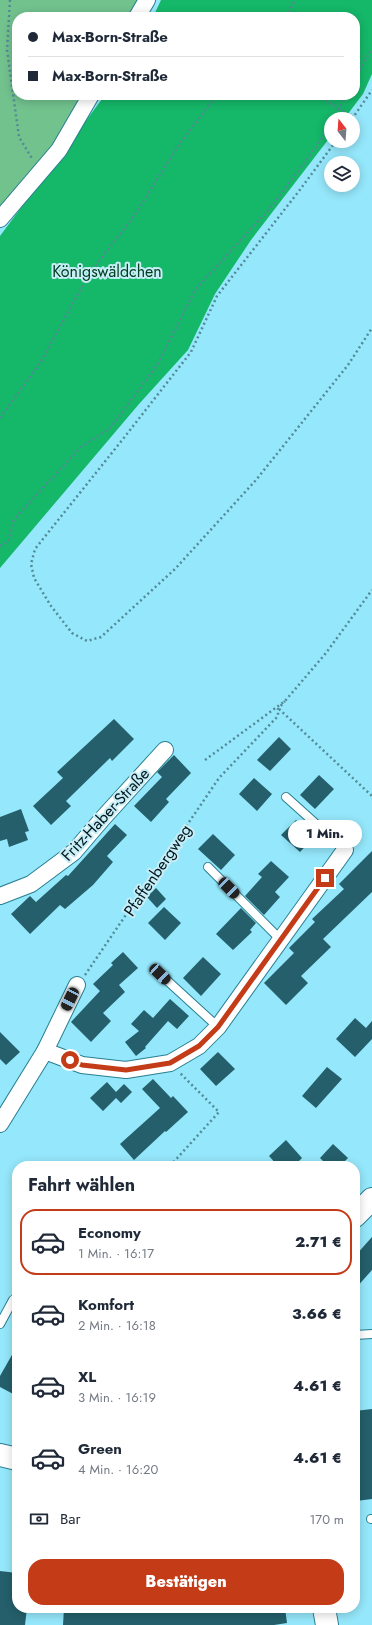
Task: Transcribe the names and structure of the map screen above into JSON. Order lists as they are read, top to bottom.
{
  "streets": {
    "street": ["Fritz-Haber-Straße"],
    "path": ["Pfaffenbergweg"]
  },
  "parks": ["Königswäldchen"],
  "north": "top",
  "page": {
    "banner": ["Max-Born-Straße", "Max-Born-Straße"],
    "bubble": "1 Min.",
    "heading": "Fahrt wählen",
    "list": [
      {
        "name": "Economy",
        "note": "1 Min. · 16:17",
        "value": "2.71 €"
      },
      {
        "name": "Komfort",
        "note": "2 Min. · 16:18",
        "value": "3.66 €"
      },
      {
        "name": "XL",
        "note": "3 Min. · 16:19",
        "value": "4.61 €"
      },
      {
        "name": "Green",
        "note": "4 Min. · 16:20",
        "value": "4.61 €"
      }
    ],
    "pay": ["Bar", "170 m"],
    "buttons": "Bestätigen"
  }
}
